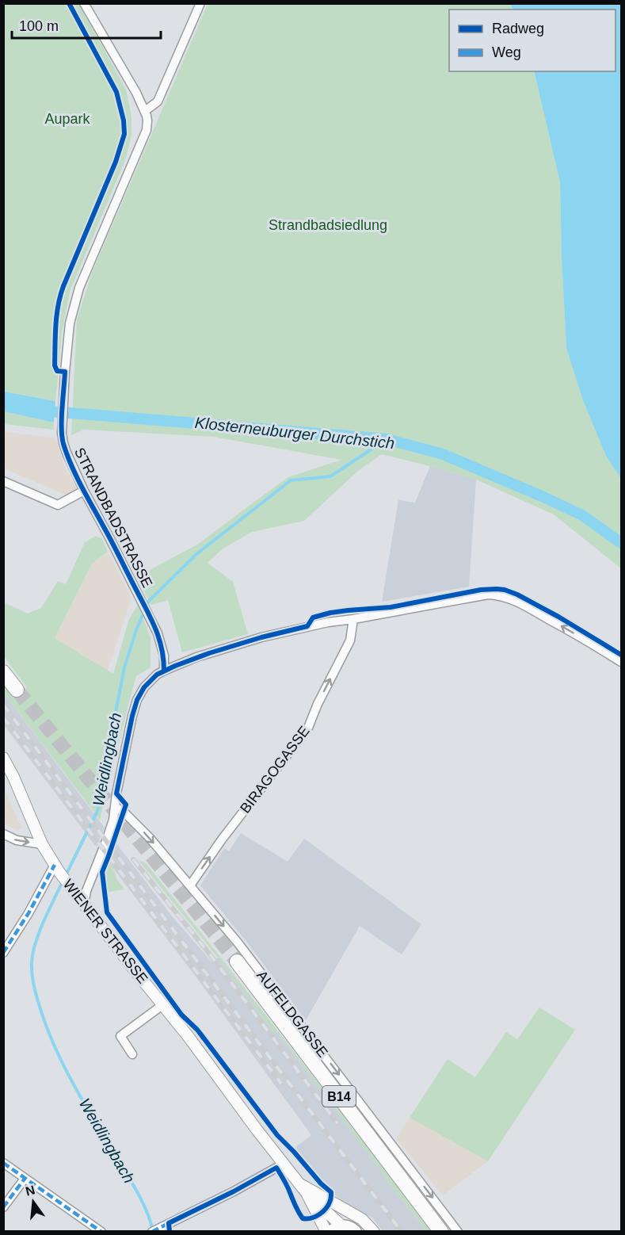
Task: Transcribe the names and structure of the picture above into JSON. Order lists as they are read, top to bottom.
{
  "streets": {
    "main road": ["B14"],
    "street": [
      "STRANDBADSTRASSE",
      "BIRAGOGASSE",
      "WIENER STRASSE",
      "AUFELDGASSE"
    ]
  },
  "crossings": [
    ["BIRAGOGASSE", "AUFELDGASSE"]
  ],
  "one_way": ["BIRAGOGASSE", "AUFELDGASSE"],
  "water": ["Klosterneuburger Durchstich", "Weidlingbach"],
  "parks": ["Aupark", "Strandbadsiedlung"],
  "legend": ["Radweg", "Weg"],
  "scale_bar": "100 m",
  "north": "top"
}
